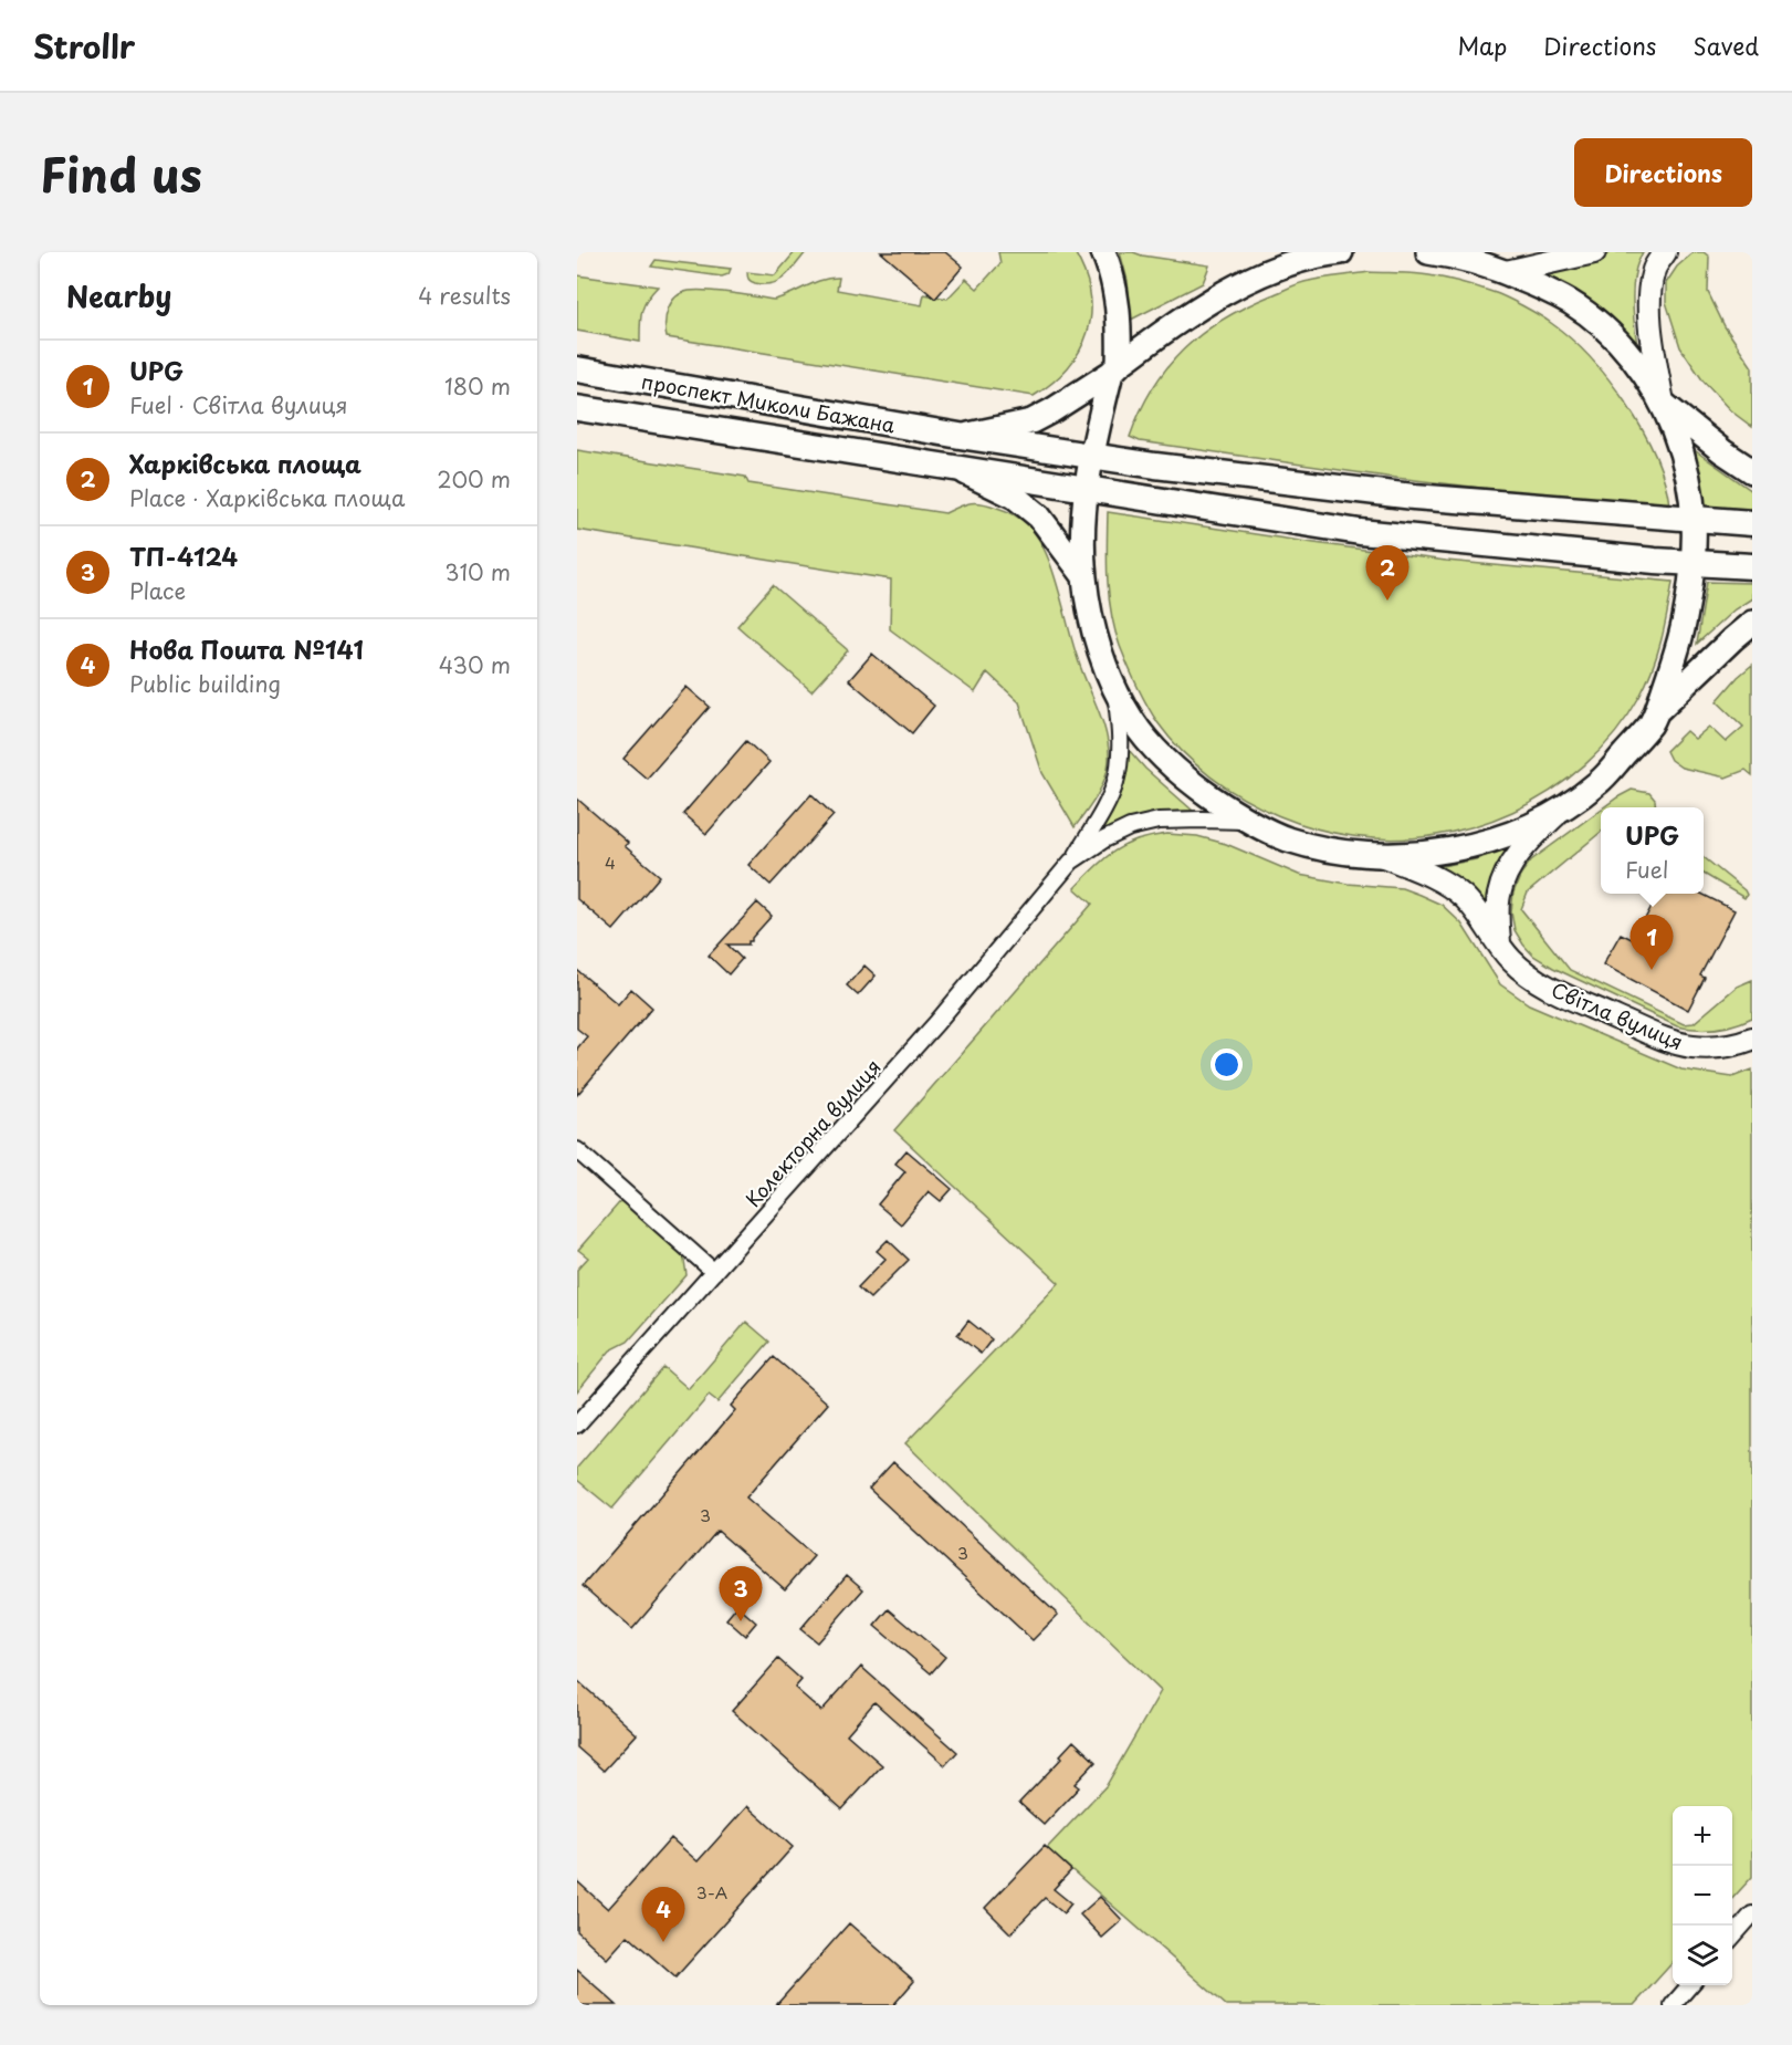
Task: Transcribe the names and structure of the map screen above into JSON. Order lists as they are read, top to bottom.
{
  "streets": {
    "highway": ["проспект Миколи Бажана"],
    "main road": ["Світла вулиця"],
    "street": ["Колекторна вулиця"]
  },
  "house_numbers": [
    "4",
    "3",
    "3",
    "3-А"
  ],
  "page": {
    "header": "Strollr",
    "nav": ["Map", "Directions", "Saved"],
    "title": "Find us",
    "buttons": "Directions",
    "heading": ["Nearby", "4 results"],
    "list": [
      {
        "mark": "1",
        "name": "UPG",
        "note": "Fuel · Світла вулиця",
        "value": "180 m"
      },
      {
        "mark": "2",
        "name": "Харківська площа",
        "note": "Place · Харківська площа",
        "value": "200 m"
      },
      {
        "mark": "3",
        "name": "ТП-4124",
        "note": "Place",
        "value": "310 m"
      },
      {
        "mark": "4",
        "name": "Нова Пошта №141",
        "note": "Public building",
        "value": "430 m"
      }
    ],
    "pins": [
      "2",
      "1",
      "3",
      "4"
    ],
    "popup": ["UPG", "Fuel"],
    "map_buttons": ["+", "−"]
  }
}
